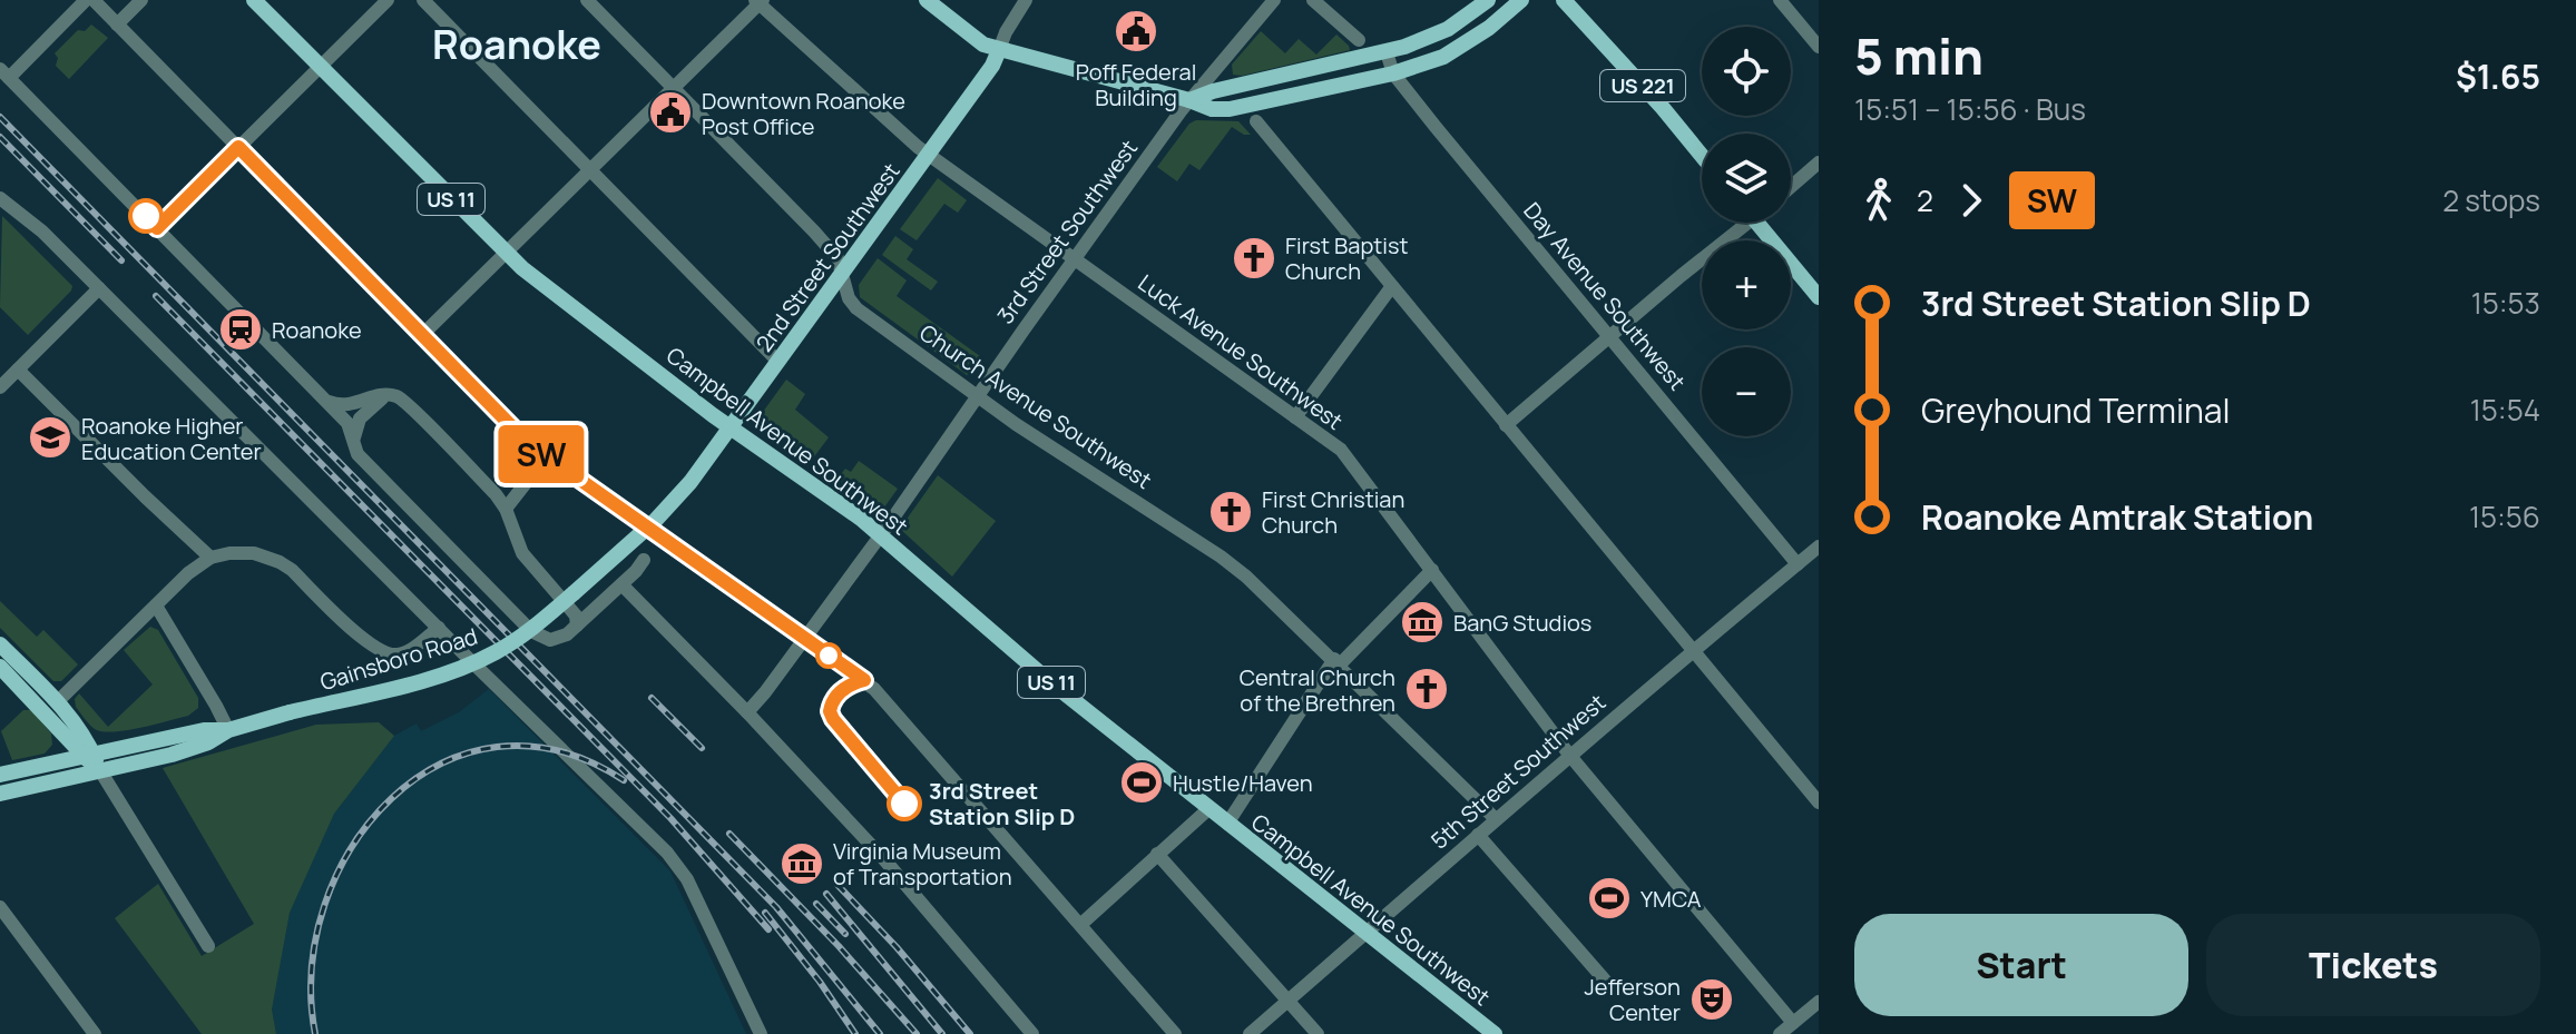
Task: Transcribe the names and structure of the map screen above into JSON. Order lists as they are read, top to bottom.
{
  "streets": {
    "main road": [
      "US 221",
      "US 11",
      "2nd Street Southwest",
      "Campbell Avenue Southwest",
      "Gainsboro Road"
    ],
    "street": [
      "3rd Street Southwest",
      "Day Avenue Southwest",
      "Luck Avenue Southwest",
      "Church Avenue Southwest",
      "5th Street Southwest"
    ]
  },
  "crossings": [
    ["US 11", "Campbell Avenue Southwest"],
    ["3rd Street Southwest", "Luck Avenue Southwest"],
    ["3rd Street Southwest", "Church Avenue Southwest"],
    ["3rd Street Southwest", "Campbell Avenue Southwest"],
    ["2nd Street Southwest", "Luck Avenue Southwest"],
    ["2nd Street Southwest", "Church Avenue Southwest"],
    ["2nd Street Southwest", "Campbell Avenue Southwest"],
    ["2nd Street Southwest", "Gainsboro Road"],
    ["Day Avenue Southwest", "5th Street Southwest"],
    ["Luck Avenue Southwest", "5th Street Southwest"],
    ["Church Avenue Southwest", "5th Street Southwest"],
    ["Campbell Avenue Southwest", "5th Street Southwest"]
  ],
  "districts": ["Roanoke"],
  "places": {
    "public building": ["Poff Federal Building", "Downtown Roanoke Post Office"],
    "church": ["First Baptist Church", "First Christian Church", "Central Church of the Brethren"],
    "station": ["Roanoke"],
    "school or university": ["Roanoke Higher Education Center"],
    "museum": ["BanG Studios", "Virginia Museum of Transportation"],
    "sports": ["Hustle/Haven", "YMCA"],
    "other": ["3rd Street Station Slip D"],
    "theatre": ["Jefferson Center"]
  },
  "lines": ["bus line SW"],
  "page": {
    "on_map": "SW",
    "heading": ["5 min", "15:51 – 15:56 · Bus", "$1.65"],
    "map_buttons": ["+", "−"],
    "legs": ["2", "SW", "2 stops"],
    "list": [
      {
        "name": "3rd Street Station Slip D",
        "value": "15:53"
      },
      {
        "name": "Greyhound Terminal",
        "value": "15:54"
      },
      {
        "name": "Roanoke Amtrak Station",
        "value": "15:56"
      }
    ],
    "buttons": ["Start", "Tickets"]
  }
}
